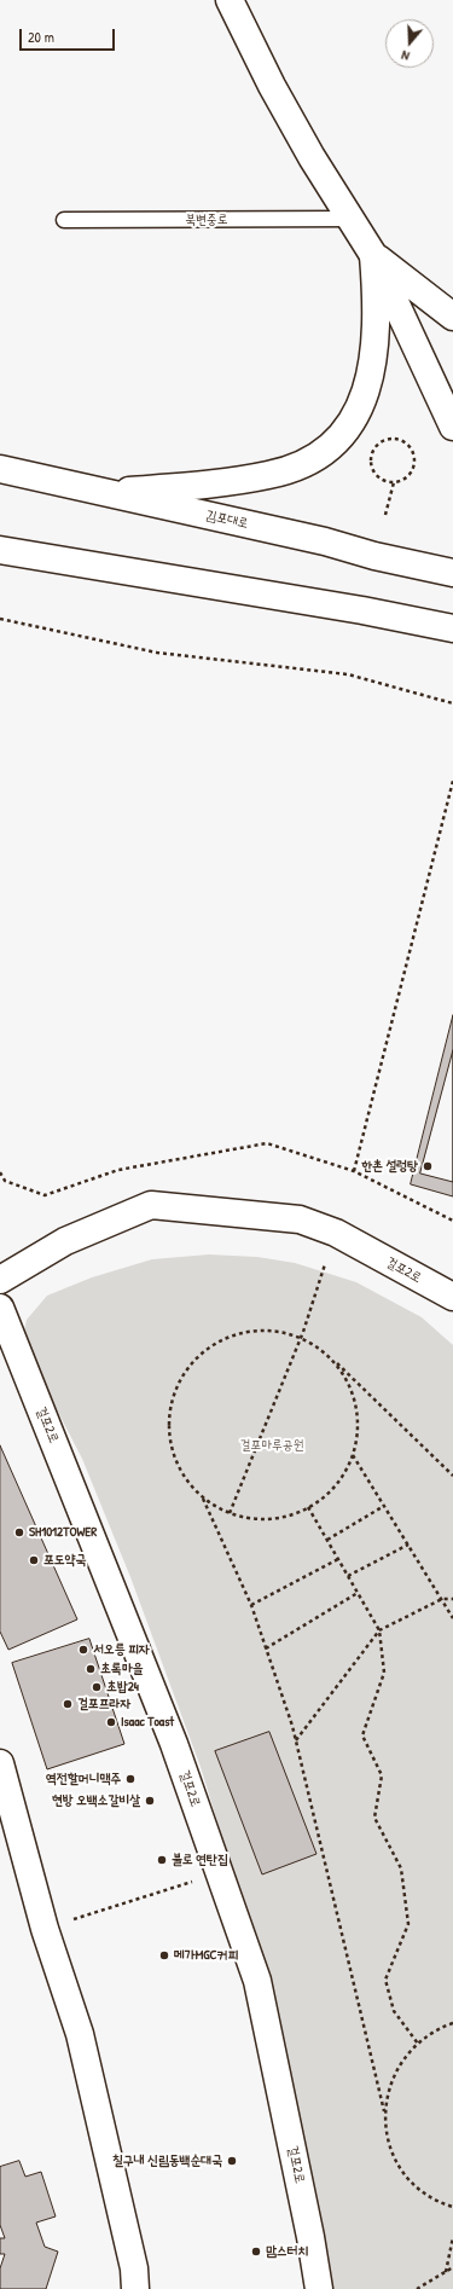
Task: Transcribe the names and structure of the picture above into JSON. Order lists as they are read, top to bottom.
{
  "streets": {
    "street": ["김포대로", "걸포2로"],
    "lane": ["북변중로"]
  },
  "parks": ["걸포마루공원"],
  "places": [
    "한촌 설렁탕",
    "SH1012TOWER",
    "포도약국",
    "서오릉 피자",
    "초록마을",
    "초밥24",
    "걸포프라자",
    "Isaac Toast",
    "역전할머니맥주",
    "현방 오백소갈비살",
    "불로 연탄집",
    "메가MGC커피",
    "칠구내 신림동백순대국",
    "맘스터치"
  ],
  "scale_bar": "20 m",
  "north": "bottom"
}
